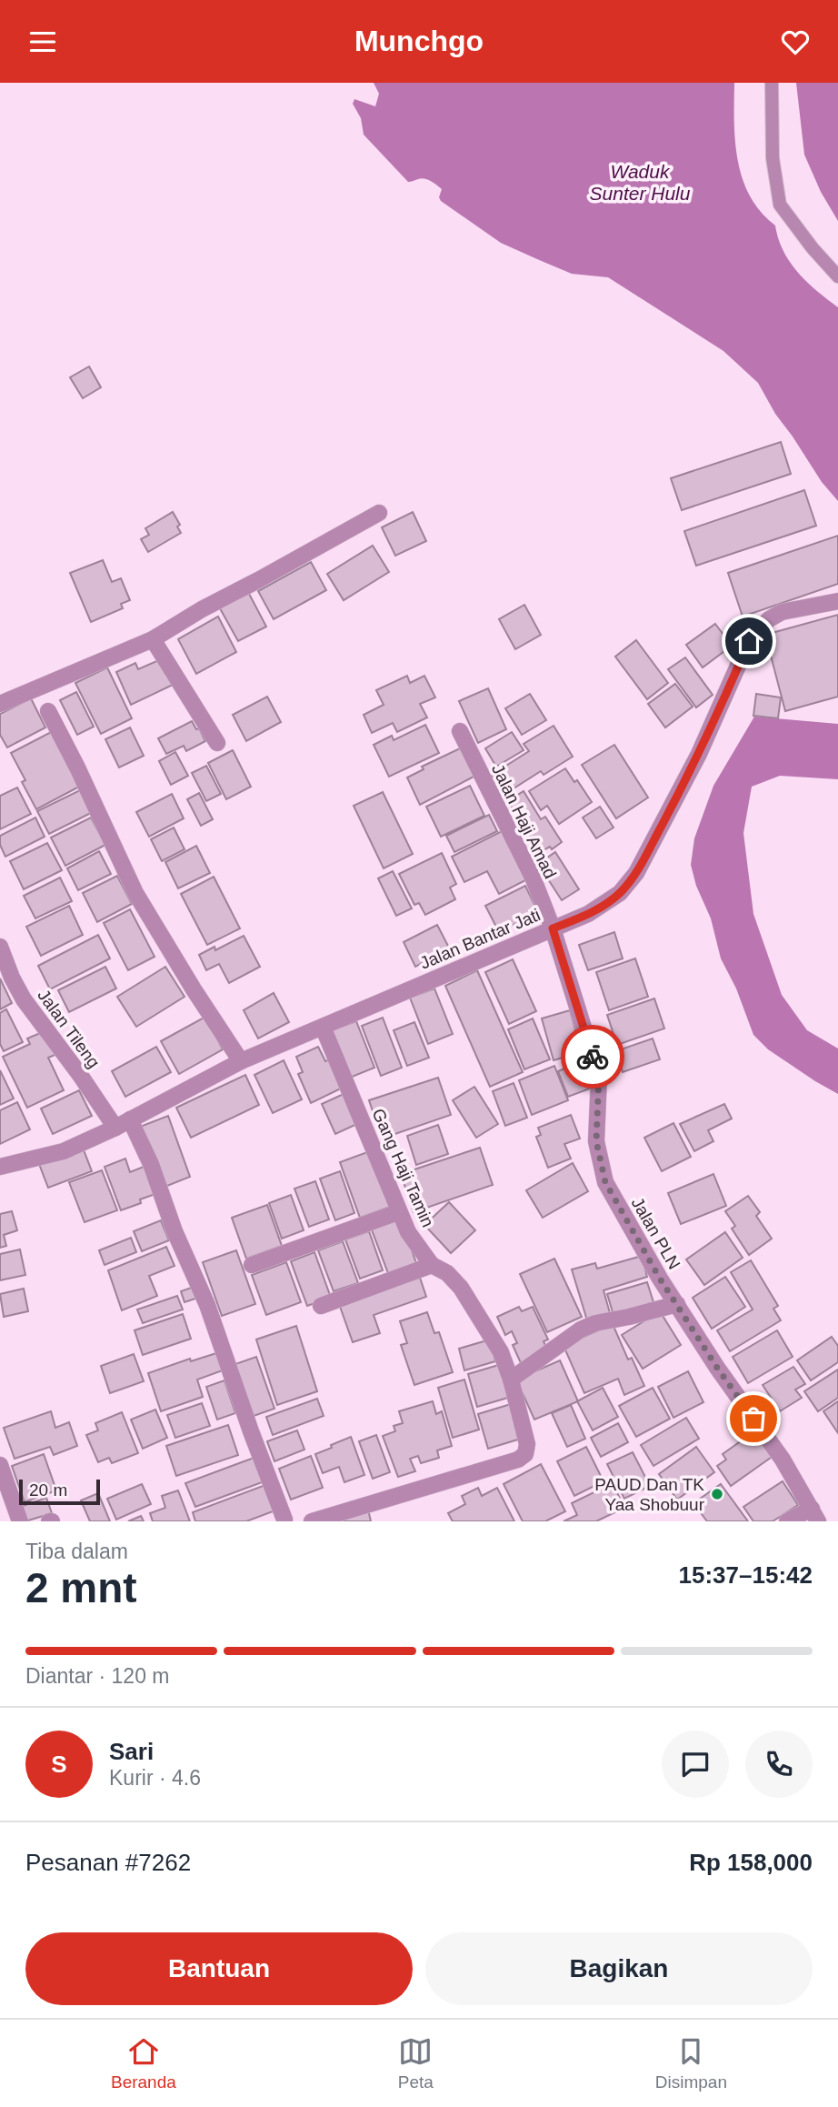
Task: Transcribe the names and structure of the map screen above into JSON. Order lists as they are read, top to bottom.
{
  "streets": {
    "street": [
      "Jalan Haji Amad",
      "Jalan Bantar Jati",
      "Jalan Tileng",
      "Gang Haji Tamin",
      "Jalan PLN"
    ]
  },
  "crossings": [
    ["Jalan Haji Amad", "Jalan Bantar Jati"],
    ["Jalan Haji Amad", "Jalan PLN"],
    ["Jalan Bantar Jati", "Jalan Tileng"],
    ["Jalan Bantar Jati", "Gang Haji Tamin"],
    ["Jalan Bantar Jati", "Jalan PLN"]
  ],
  "water": ["Waduk Sunter Hulu"],
  "places": ["PAUD Dan TK Yaa Shobuur"],
  "scale_bar": "20 m",
  "page": {
    "header": "Munchgo",
    "scale": "20 m",
    "heading": ["2 mnt", "Tiba dalam", "15:37–15:42"],
    "panel": [
      "Sari",
      "Kurir · 4.6",
      "Pesanan #7262",
      "Rp 158,000"
    ],
    "bar": "Diantar · 120 m",
    "round": "S",
    "buttons": ["Bantuan", "Bagikan"],
    "tabs": ["Beranda", "Peta", "Disimpan"]
  }
}
